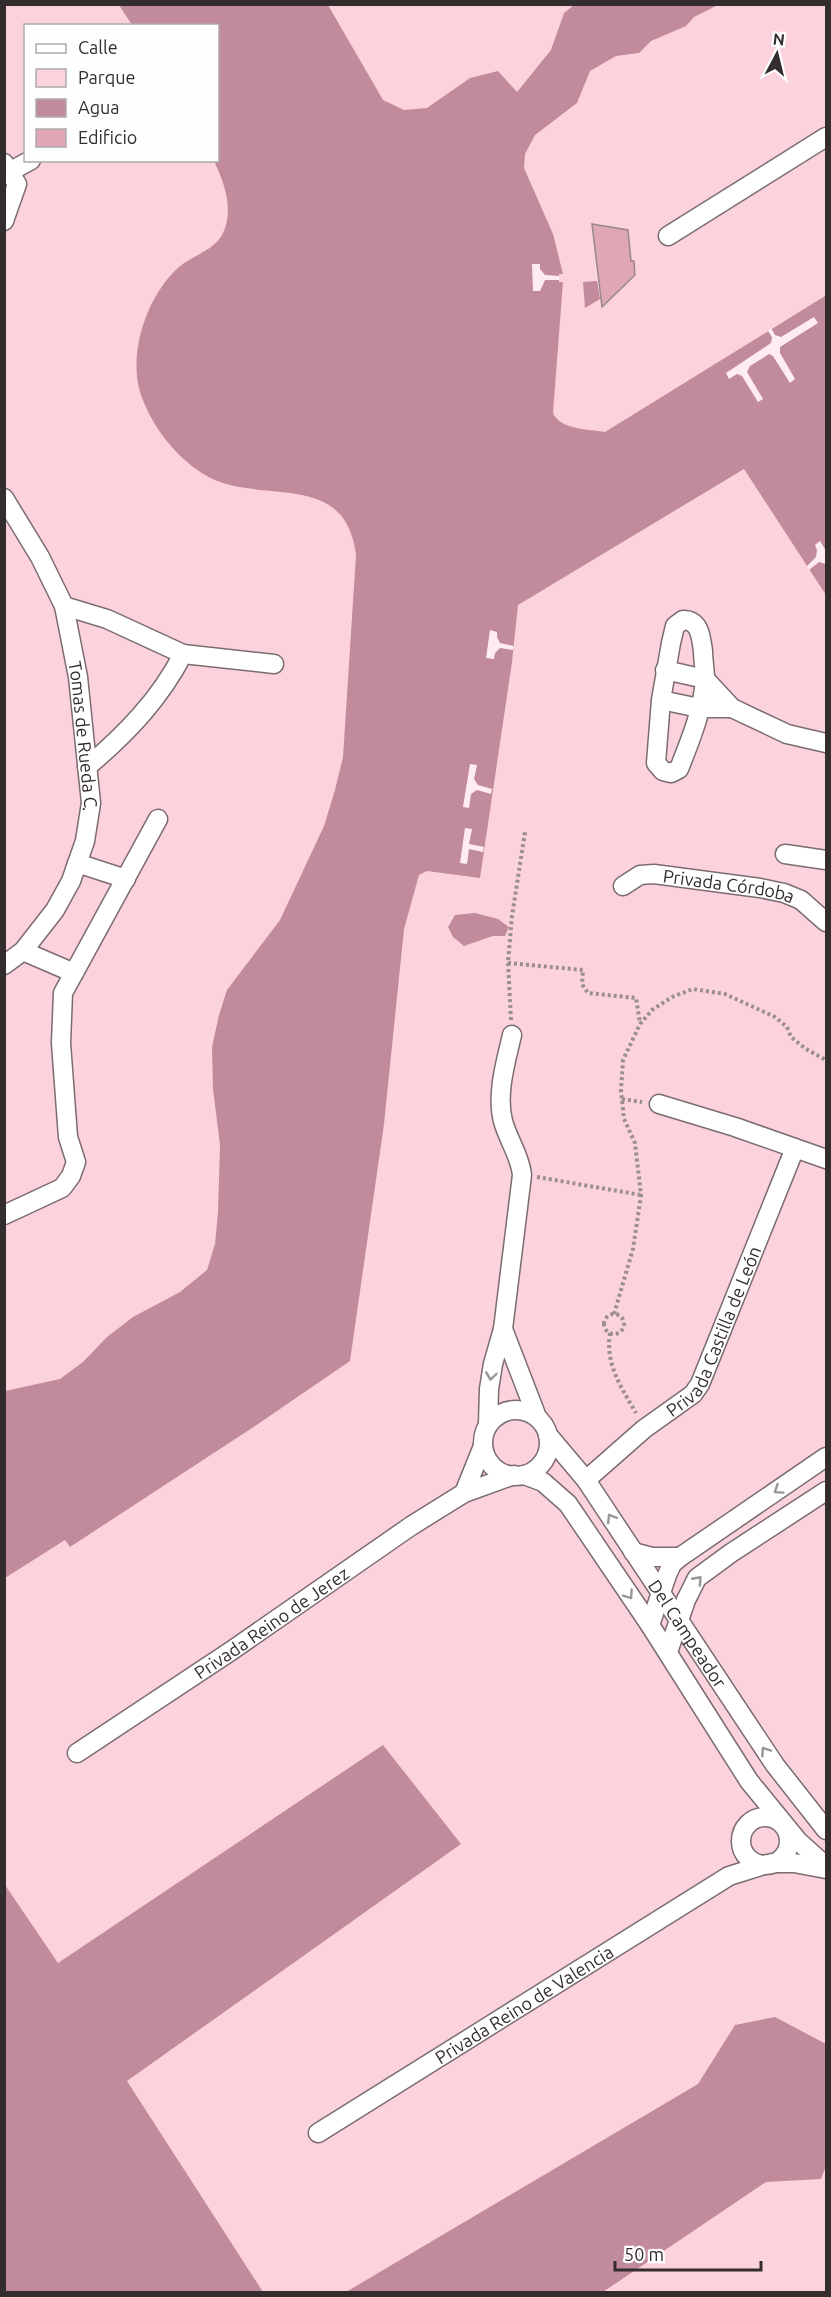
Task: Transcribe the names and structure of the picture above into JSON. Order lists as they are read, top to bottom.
{
  "streets": {
    "street": [
      "Tomas de Rueda C.",
      "Privada Córdoba",
      "Privada Castilla de León",
      "Privada Reino de Jerez",
      "Del Campeador",
      "Privada Reino de Valencia"
    ]
  },
  "crossings": [
    ["Privada Castilla de León", "Del Campeador"],
    ["Privada Reino de Jerez", "Del Campeador"],
    ["Del Campeador", "Privada Reino de Valencia"]
  ],
  "legend": [
    "Calle",
    "Parque",
    "Agua",
    "Edificio"
  ],
  "scale_bar": "50 m",
  "north": "top"
}
